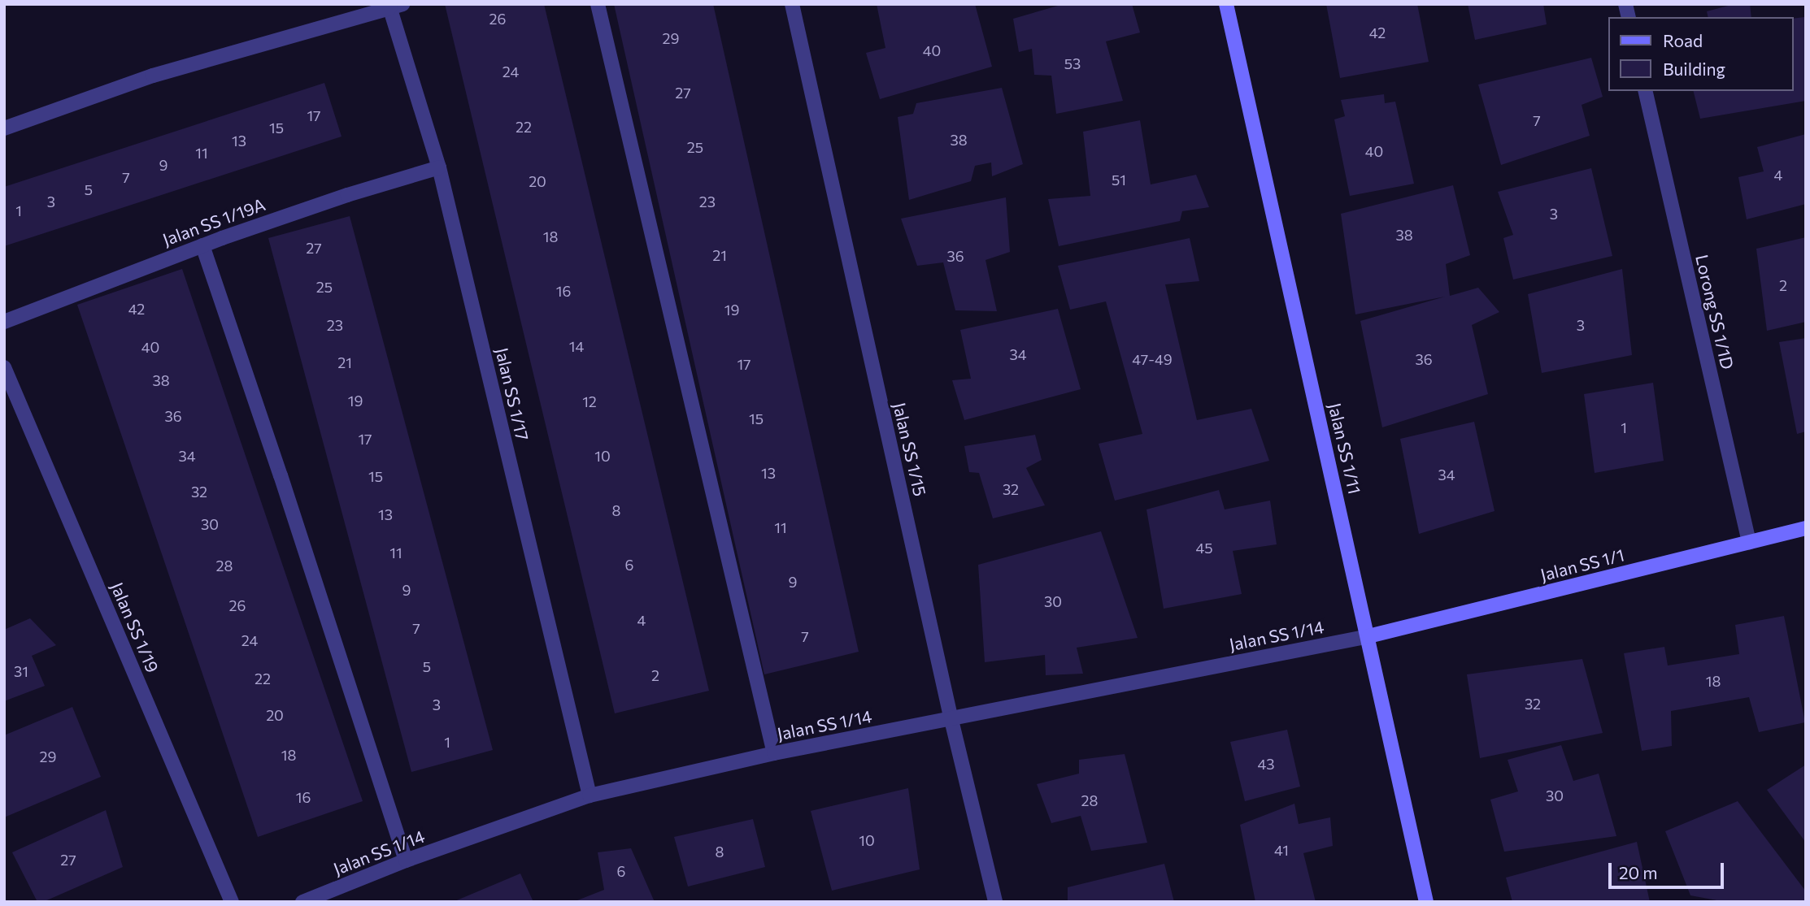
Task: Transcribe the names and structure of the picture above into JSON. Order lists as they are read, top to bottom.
{
  "streets": {
    "street": [
      "Jalan SS 1/19A",
      "Lorong SS 1/1D",
      "Jalan SS 1/17",
      "Jalan SS 1/11",
      "Jalan SS 1/15",
      "Jalan SS 1/1",
      "Jalan SS 1/19",
      "Jalan SS 1/14"
    ]
  },
  "crossings": [
    ["Jalan SS 1/19A", "Jalan SS 1/17"],
    ["Lorong SS 1/1D", "Jalan SS 1/1"],
    ["Jalan SS 1/17", "Jalan SS 1/14"],
    ["Jalan SS 1/11", "Jalan SS 1/1"],
    ["Jalan SS 1/11", "Jalan SS 1/14"],
    ["Jalan SS 1/15", "Jalan SS 1/14"],
    ["Jalan SS 1/1", "Jalan SS 1/14"]
  ],
  "house_numbers": [
    "26",
    "42",
    "29",
    "40",
    "53",
    "24",
    "27",
    "17",
    "7",
    "22",
    "15",
    "38",
    "13",
    "25",
    "40",
    "11",
    "9",
    "4",
    "7",
    "51",
    "20",
    "5",
    "3",
    "23",
    "1",
    "3",
    "38",
    "18",
    "27",
    "21",
    "36",
    "2",
    "25",
    "16",
    "42",
    "19",
    "23",
    "3",
    "14",
    "40",
    "34",
    "47-49",
    "36",
    "21",
    "17",
    "38",
    "19",
    "12",
    "36",
    "15",
    "1",
    "17",
    "34",
    "10",
    "13",
    "34",
    "15",
    "32",
    "32",
    "8",
    "13",
    "30",
    "11",
    "45",
    "11",
    "6",
    "28",
    "9",
    "9",
    "30",
    "26",
    "4",
    "7",
    "7",
    "24",
    "5",
    "31",
    "2",
    "22",
    "18",
    "32",
    "3",
    "20",
    "1",
    "18",
    "29",
    "43",
    "30",
    "16",
    "28",
    "10",
    "41",
    "8",
    "27",
    "6"
  ],
  "legend": ["Road", "Building"],
  "scale_bar": "20 m"
}
